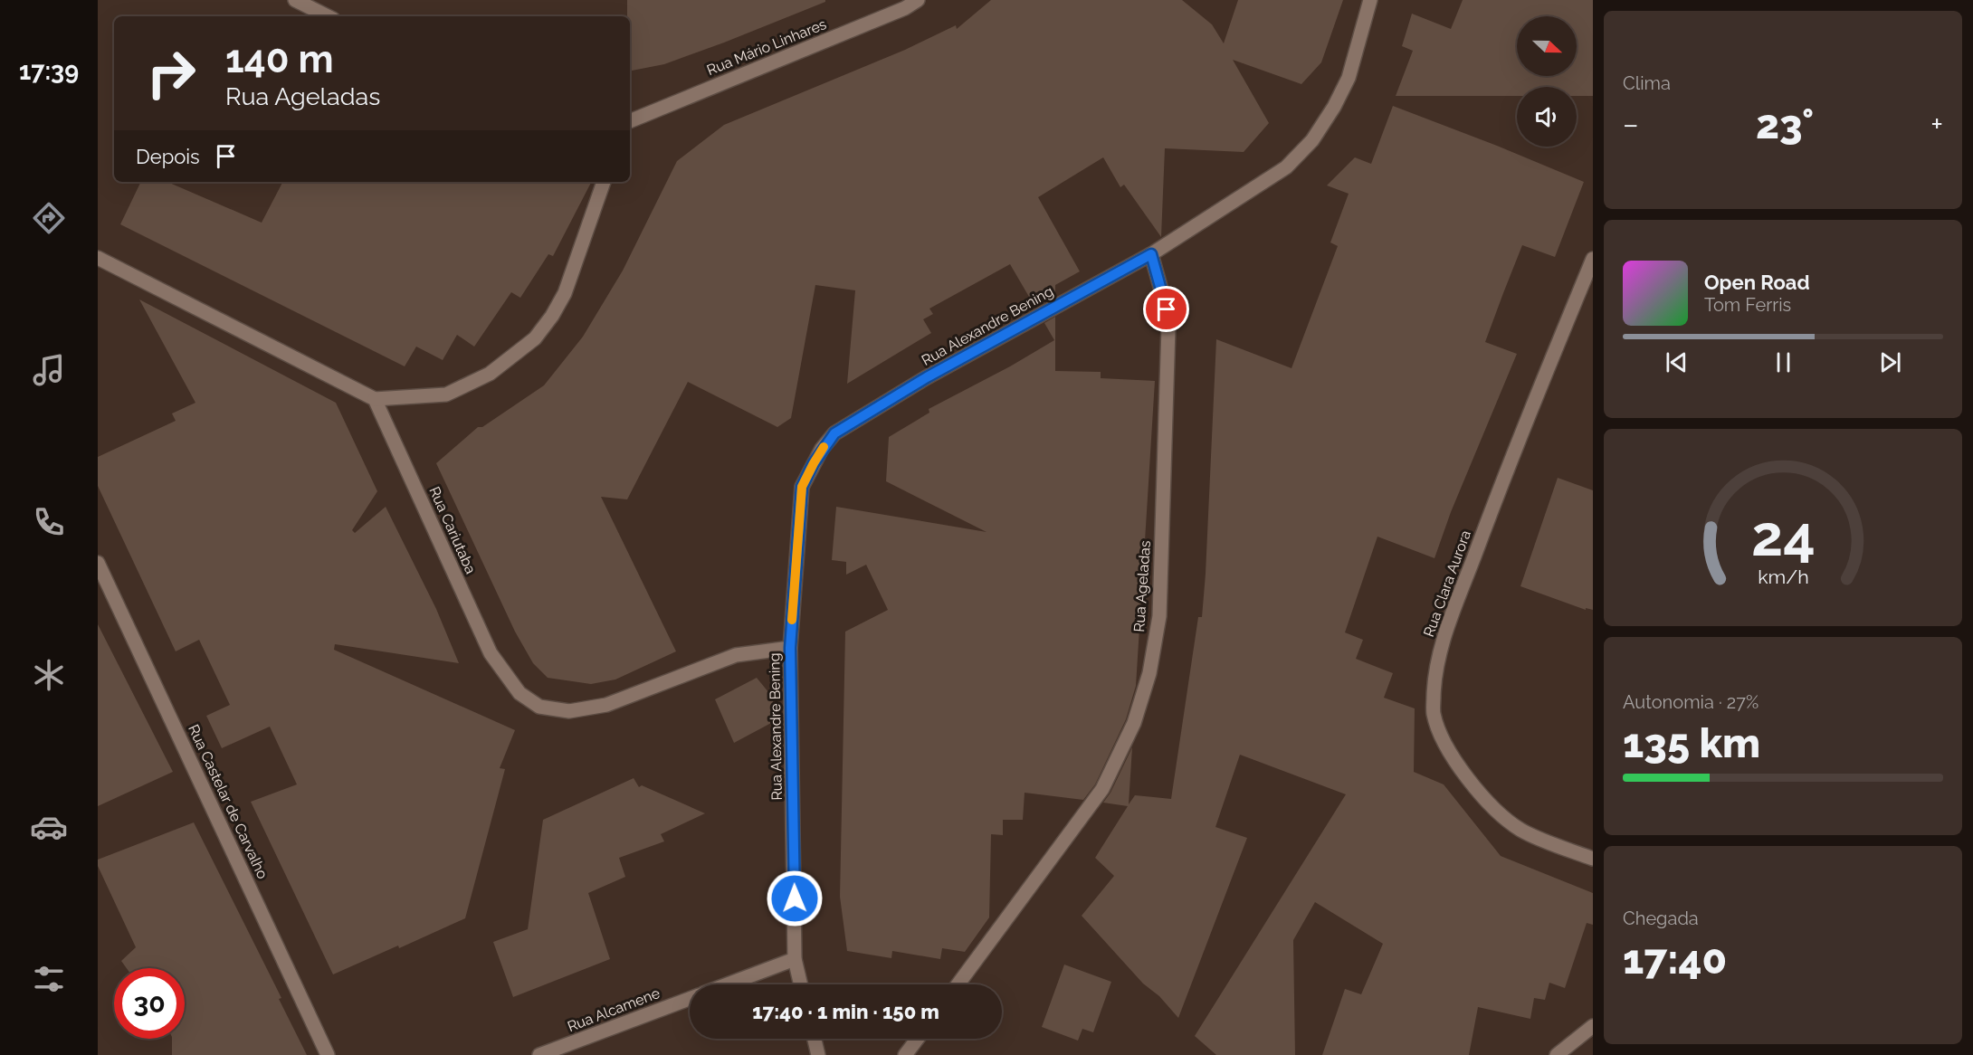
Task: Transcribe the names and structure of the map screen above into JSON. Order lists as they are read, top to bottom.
{
  "streets": {
    "street": [
      "Rua Mário Linhares",
      "Rua Alexandre Bening",
      "Rua Cariutaba",
      "Rua Clara Aurora",
      "Rua Ageladas",
      "Rua Castelar de Carvalho",
      "Rua Alcamene"
    ]
  },
  "crossings": [
    ["Rua Alexandre Bening", "Rua Cariutaba"],
    ["Rua Alexandre Bening", "Rua Ageladas"]
  ],
  "north": "right",
  "page": {
    "tabs": "17:39",
    "tile": [
      "Clima",
      ["Autonomia · 27%", "135 km"],
      ["Chegada", "17:40"]
    ],
    "turn": ["140 m", "Rua Ageladas"],
    "heat": ["−", "23°", "+"],
    "then": "Depois",
    "song": ["Open Road", "Tom Ferris"],
    "limit": "30",
    "trip": "17:40 · 1 min · 150 m",
    "gauge": ["24", "km/h"]
  }
}
